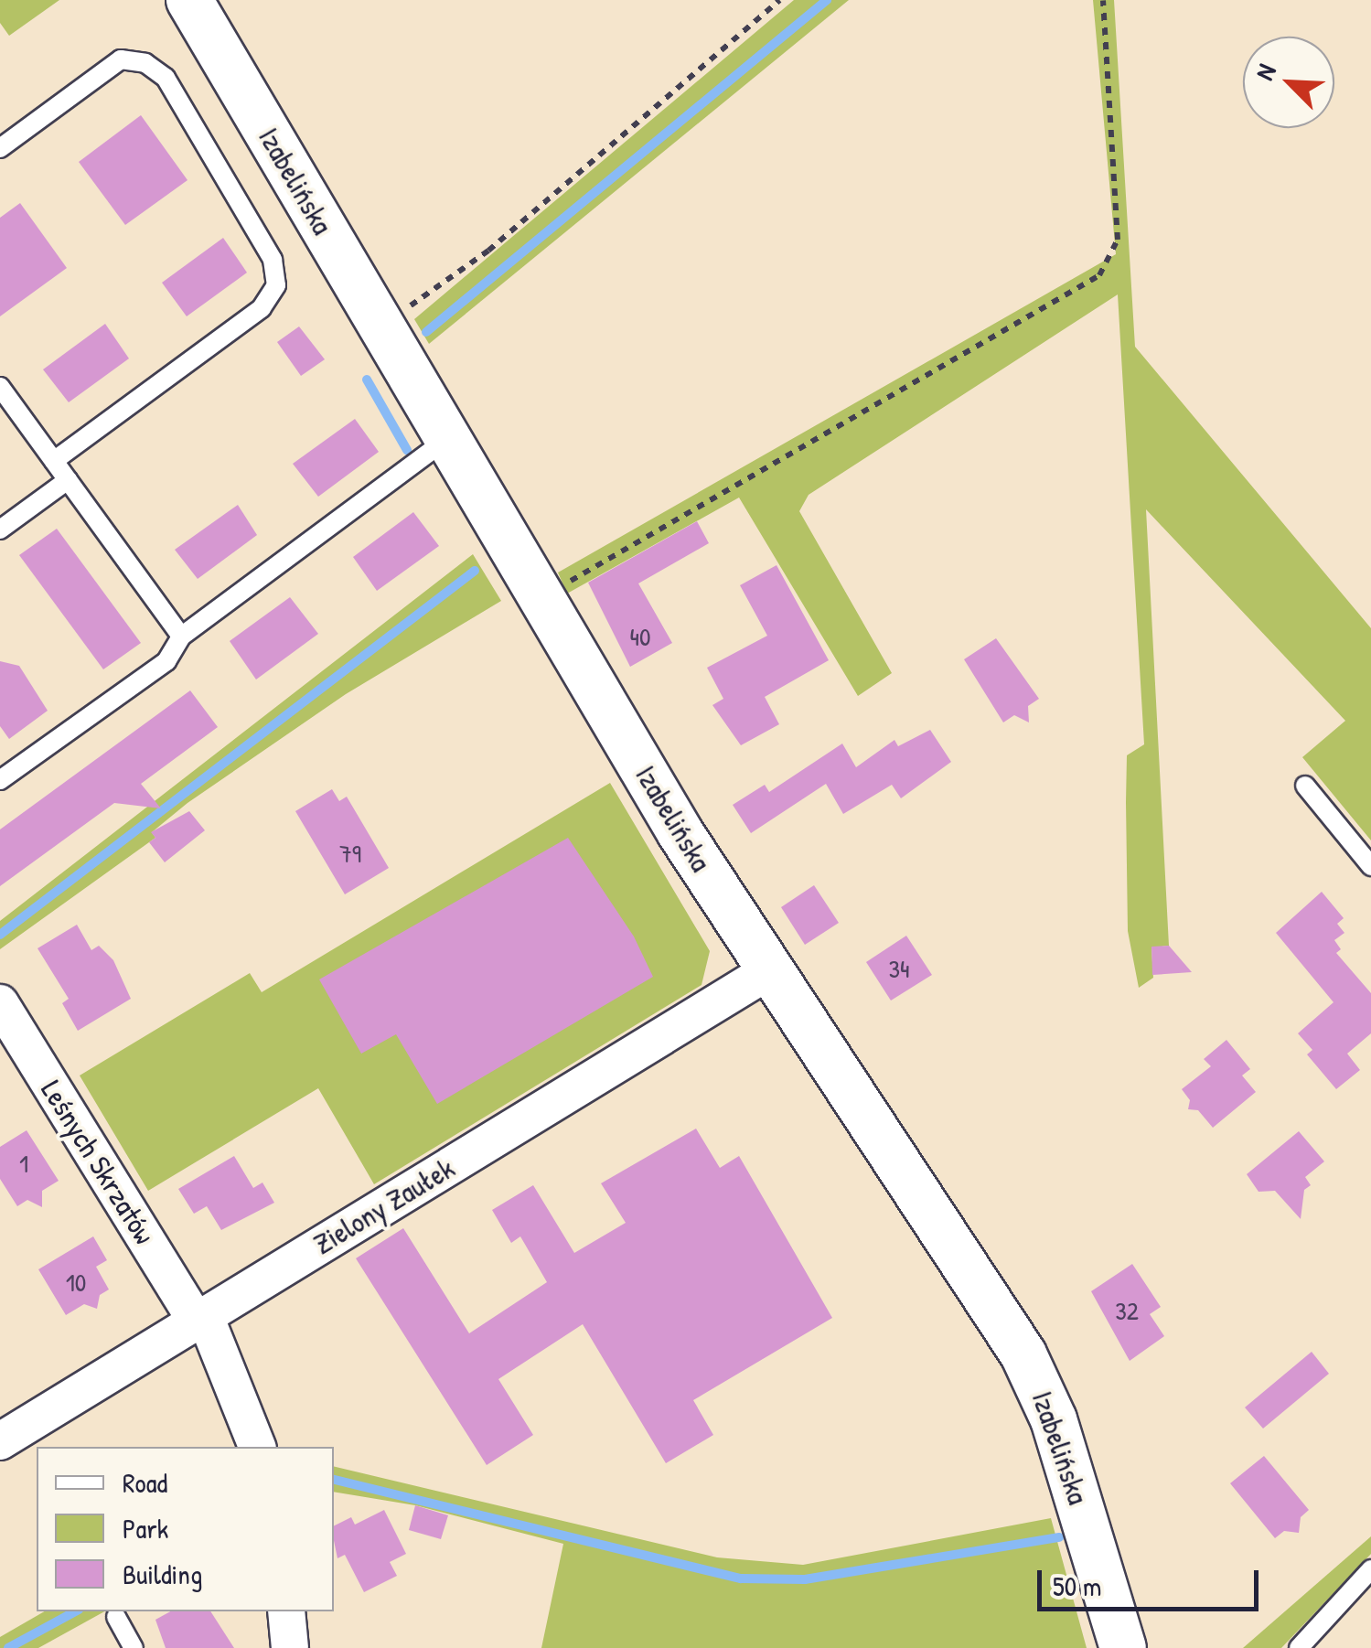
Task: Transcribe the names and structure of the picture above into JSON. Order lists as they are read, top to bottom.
{
  "streets": {
    "street": ["Izabelińska", "Leśnych Skrzatów", "Zielony Zaułek"]
  },
  "crossings": [
    ["Izabelińska", "Zielony Zaułek"],
    ["Leśnych Skrzatów", "Zielony Zaułek"]
  ],
  "house_numbers": [
    "40",
    "79",
    "34",
    "1",
    "10",
    "32"
  ],
  "legend": ["Road", "Park", "Building"],
  "scale_bar": "50 m",
  "north": "top left"
}
